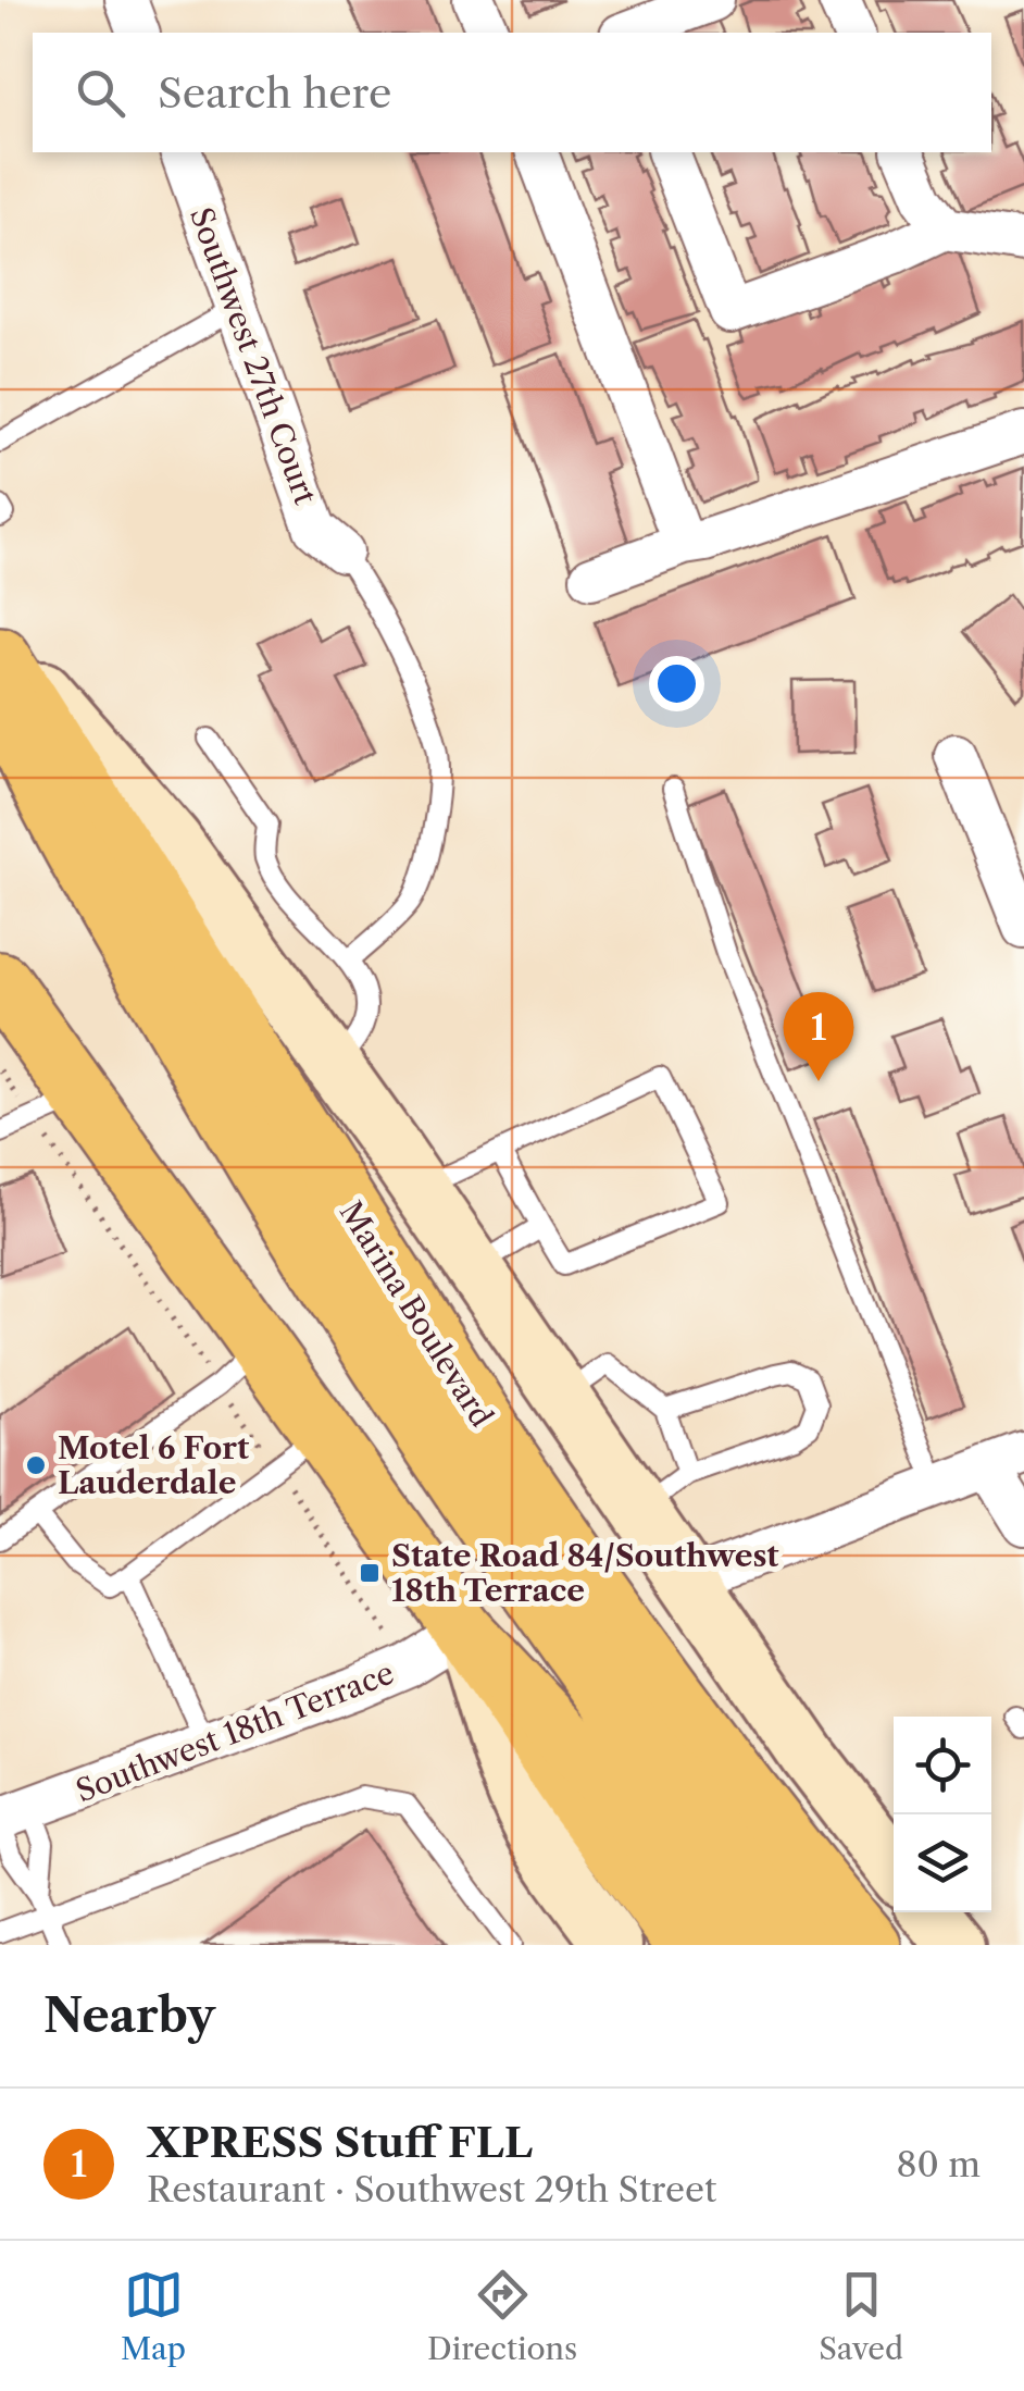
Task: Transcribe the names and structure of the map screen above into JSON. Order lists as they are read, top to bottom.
{
  "streets": {
    "main road": ["Marina Boulevard"],
    "street": ["Southwest 27th Court", "Southwest 18th Terrace"]
  },
  "places": {
    "other": ["Motel 6 Fort Lauderdale"],
    "transit": ["State Road 84/Southwest 18th Terrace"]
  },
  "page": {
    "search": "Search here",
    "pins": "1",
    "heading": "Nearby",
    "list": [
      {
        "mark": "1",
        "name": "XPRESS Stuff FLL",
        "note": "Restaurant · Southwest 29th Street",
        "value": "80 m"
      }
    ],
    "nav": ["Map", "Directions", "Saved"]
  }
}
